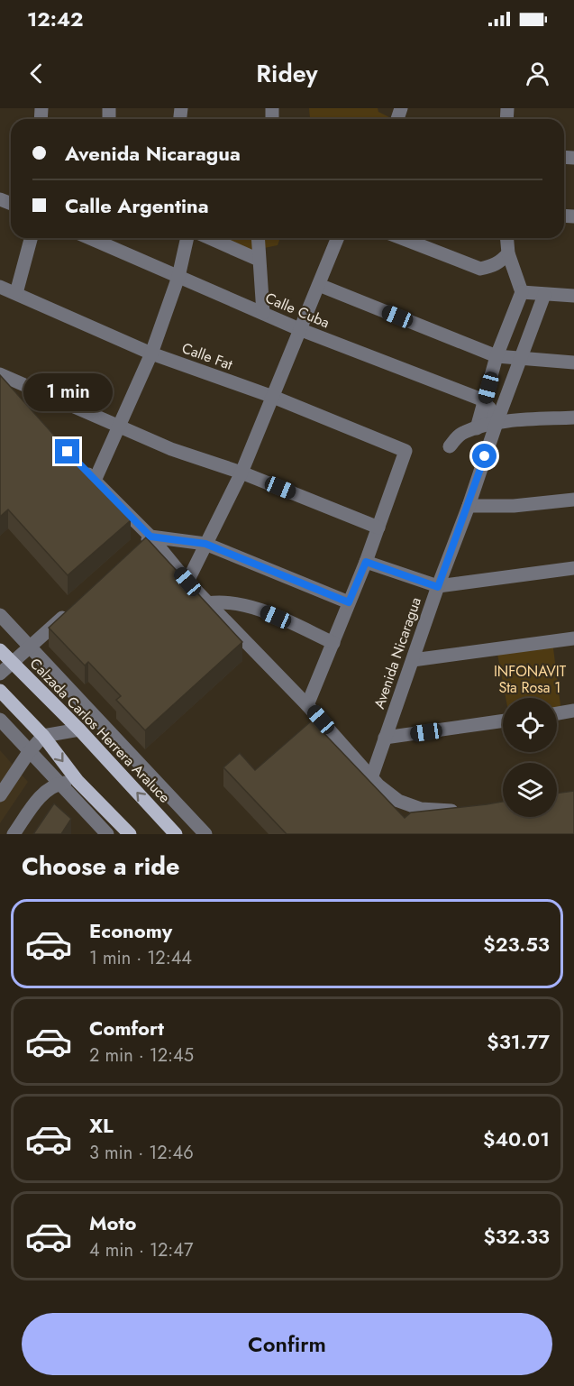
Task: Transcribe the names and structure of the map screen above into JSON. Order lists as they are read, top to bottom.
{
  "streets": {
    "main road": ["Calzada Carlos Herrera Araluce"],
    "street": ["Calle Cuba", "Calle Fat", "Avenida Nicaragua"]
  },
  "parks": ["INFONAVIT Sta Rosa 1"],
  "page": {
    "status": "12:42",
    "header": "Ridey",
    "banner": ["Avenida Nicaragua", "Calle Argentina"],
    "bubble": "1 min",
    "heading": "Choose a ride",
    "list": [
      {
        "name": "Economy",
        "note": "1 min · 12:44",
        "value": "$23.53"
      },
      {
        "name": "Comfort",
        "note": "2 min · 12:45",
        "value": "$31.77"
      },
      {
        "name": "XL",
        "note": "3 min · 12:46",
        "value": "$40.01"
      },
      {
        "name": "Moto",
        "note": "4 min · 12:47",
        "value": "$32.33"
      }
    ],
    "buttons": "Confirm"
  }
}
